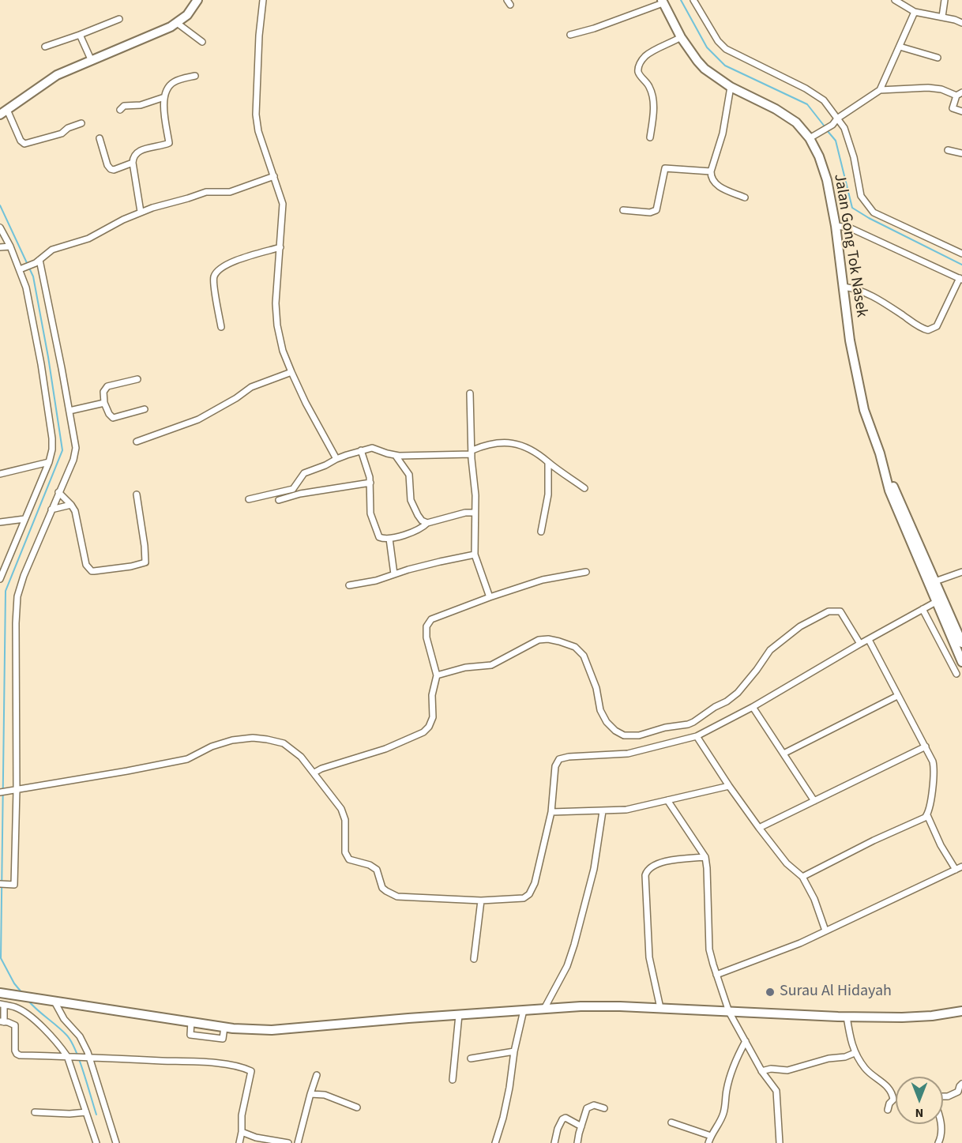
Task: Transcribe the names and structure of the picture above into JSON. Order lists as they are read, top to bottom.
{
  "streets": {
    "main road": ["Jalan Gong Tok Nasek"]
  },
  "places": ["Surau Al Hidayah"],
  "north": "bottom"
}
